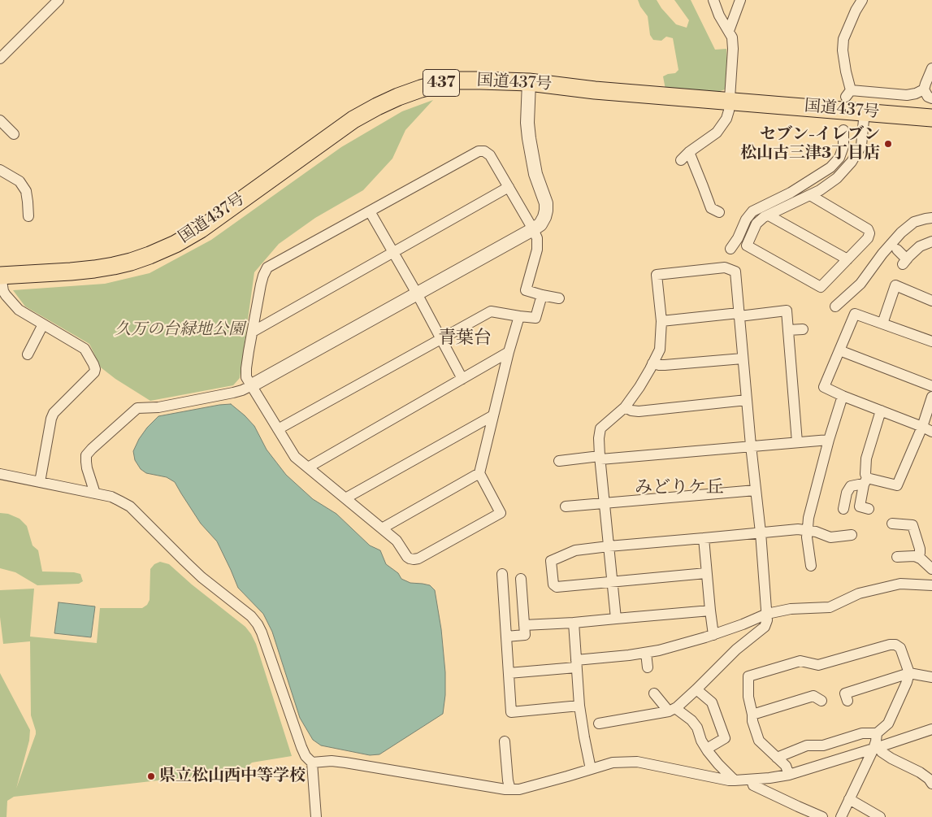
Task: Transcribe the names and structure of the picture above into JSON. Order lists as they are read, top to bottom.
{
  "streets": {
    "highway": ["437", "国道437号"]
  },
  "districts": ["青葉台", "みどりケ丘"],
  "parks": ["久万の台緑地公園"],
  "places": ["セブン-イレブン 松山古三津3丁目店", "県立松山西中等学校"]
}
